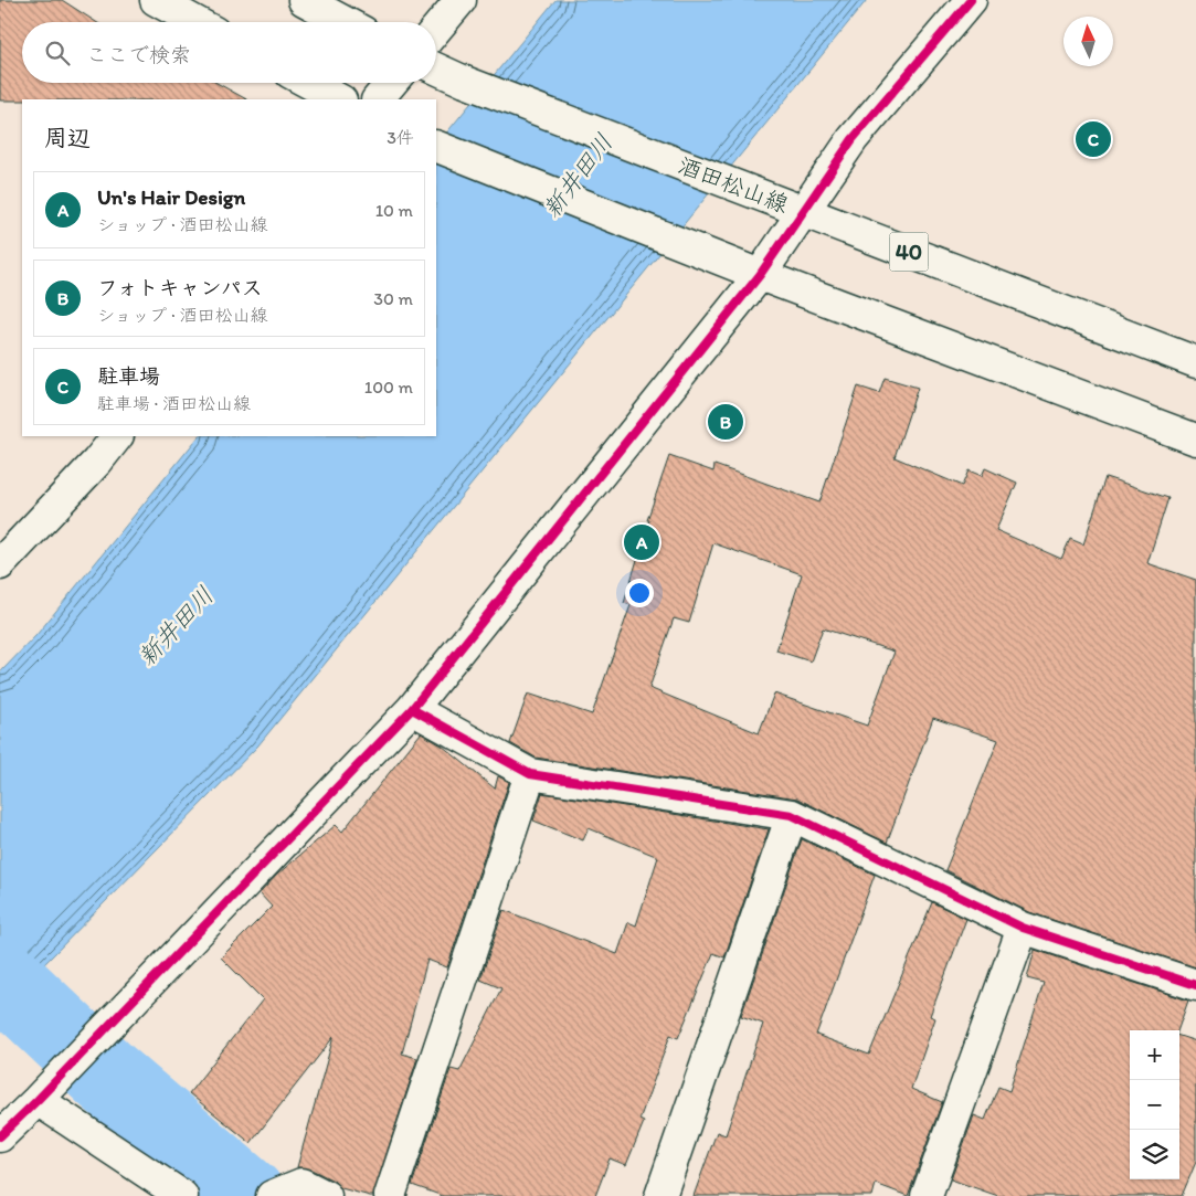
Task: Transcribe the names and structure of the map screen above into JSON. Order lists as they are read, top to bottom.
{
  "streets": {
    "street": ["酒田松山線", "40"]
  },
  "water": ["新井田川"],
  "north": "top",
  "page": {
    "search": "ここで検索",
    "heading": ["周辺", "3件"],
    "pins": ["C", "B", "A"],
    "list": [
      {
        "mark": "A",
        "name": "Un's Hair Design",
        "note": "ショップ · 酒田松山線",
        "value": "10 m"
      },
      {
        "mark": "B",
        "name": "フォトキャンパス",
        "note": "ショップ · 酒田松山線",
        "value": "30 m"
      },
      {
        "mark": "C",
        "name": "駐車場",
        "note": "駐車場 · 酒田松山線",
        "value": "100 m"
      }
    ],
    "map_buttons": ["+", "−"]
  }
}
